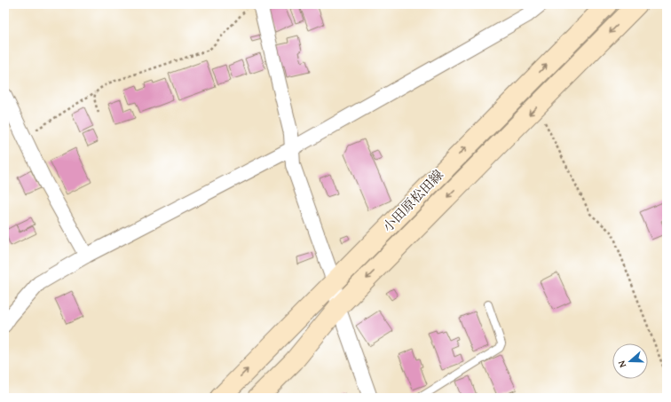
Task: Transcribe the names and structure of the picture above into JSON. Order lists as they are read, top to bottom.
{
  "streets": {
    "main road": ["小田原松田線"]
  },
  "north": "left"
}
